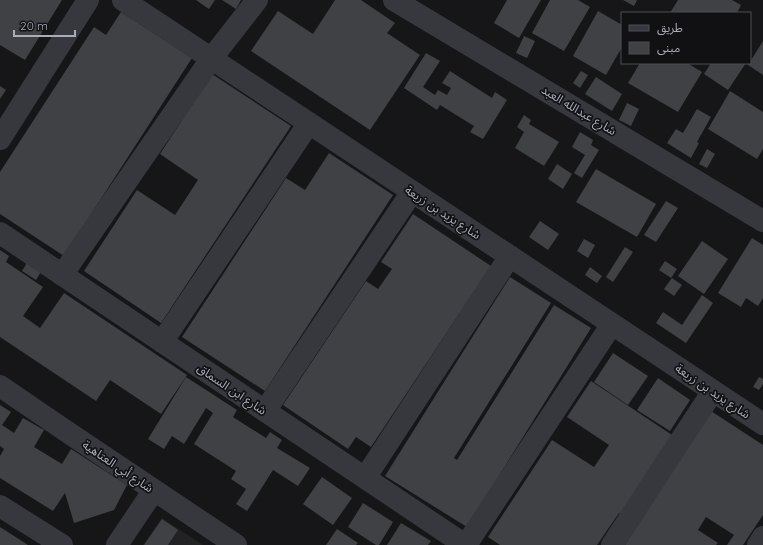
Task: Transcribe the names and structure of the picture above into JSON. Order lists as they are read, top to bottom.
{
  "streets": {
    "street": [
      "شارع عبدالله العبد",
      "شارع يزيد بن زريعة",
      "شارع ابن السماق",
      "شارع أبي العتاهية"
    ]
  },
  "legend": ["طريق", "مبنى"],
  "scale_bar": "20 m"
}
